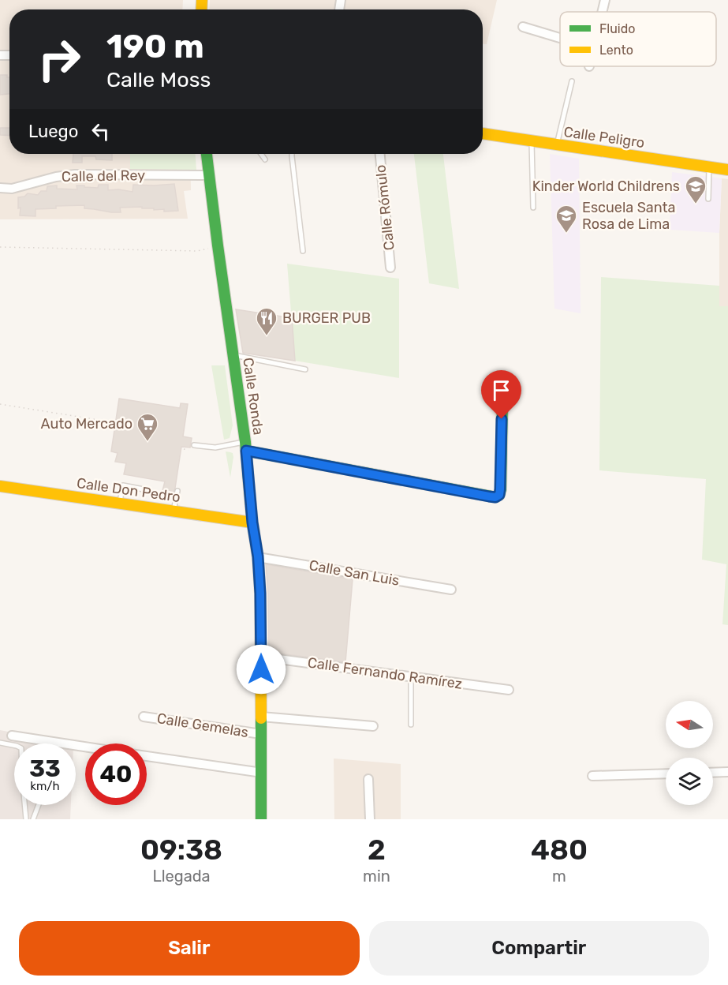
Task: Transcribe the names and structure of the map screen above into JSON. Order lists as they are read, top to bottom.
{
  "streets": {
    "street": [
      "Calle Peligro",
      "Calle del Rey",
      "Calle Rómulo",
      "Calle Ronda",
      "Calle Don Pedro",
      "Calle San Luis",
      "Calle Fernando Ramírez",
      "Calle Gemelas"
    ]
  },
  "crossings": [
    ["Calle del Rey", "Calle Ronda"],
    ["Calle Ronda", "Calle Don Pedro"],
    ["Calle Ronda", "Calle San Luis"],
    ["Calle Ronda", "Calle Fernando Ramírez"],
    ["Calle Ronda", "Calle Gemelas"]
  ],
  "places": {
    "school or university": ["Kinder World Childrens", "Escuela Santa Rosa de Lima"],
    "restaurant": ["BURGER PUB"],
    "supermarket": ["Auto Mercado"]
  },
  "legend": ["Fluido", "Lento"],
  "north": "left",
  "page": {
    "turn": ["190 m", "Calle Moss"],
    "then": "Luego",
    "speed": "33 km/h",
    "limit": "40",
    "eta": [
      "09:38",
      "Llegada",
      "2",
      "min",
      "480",
      "m"
    ],
    "buttons": ["Salir", "Compartir"]
  }
}
